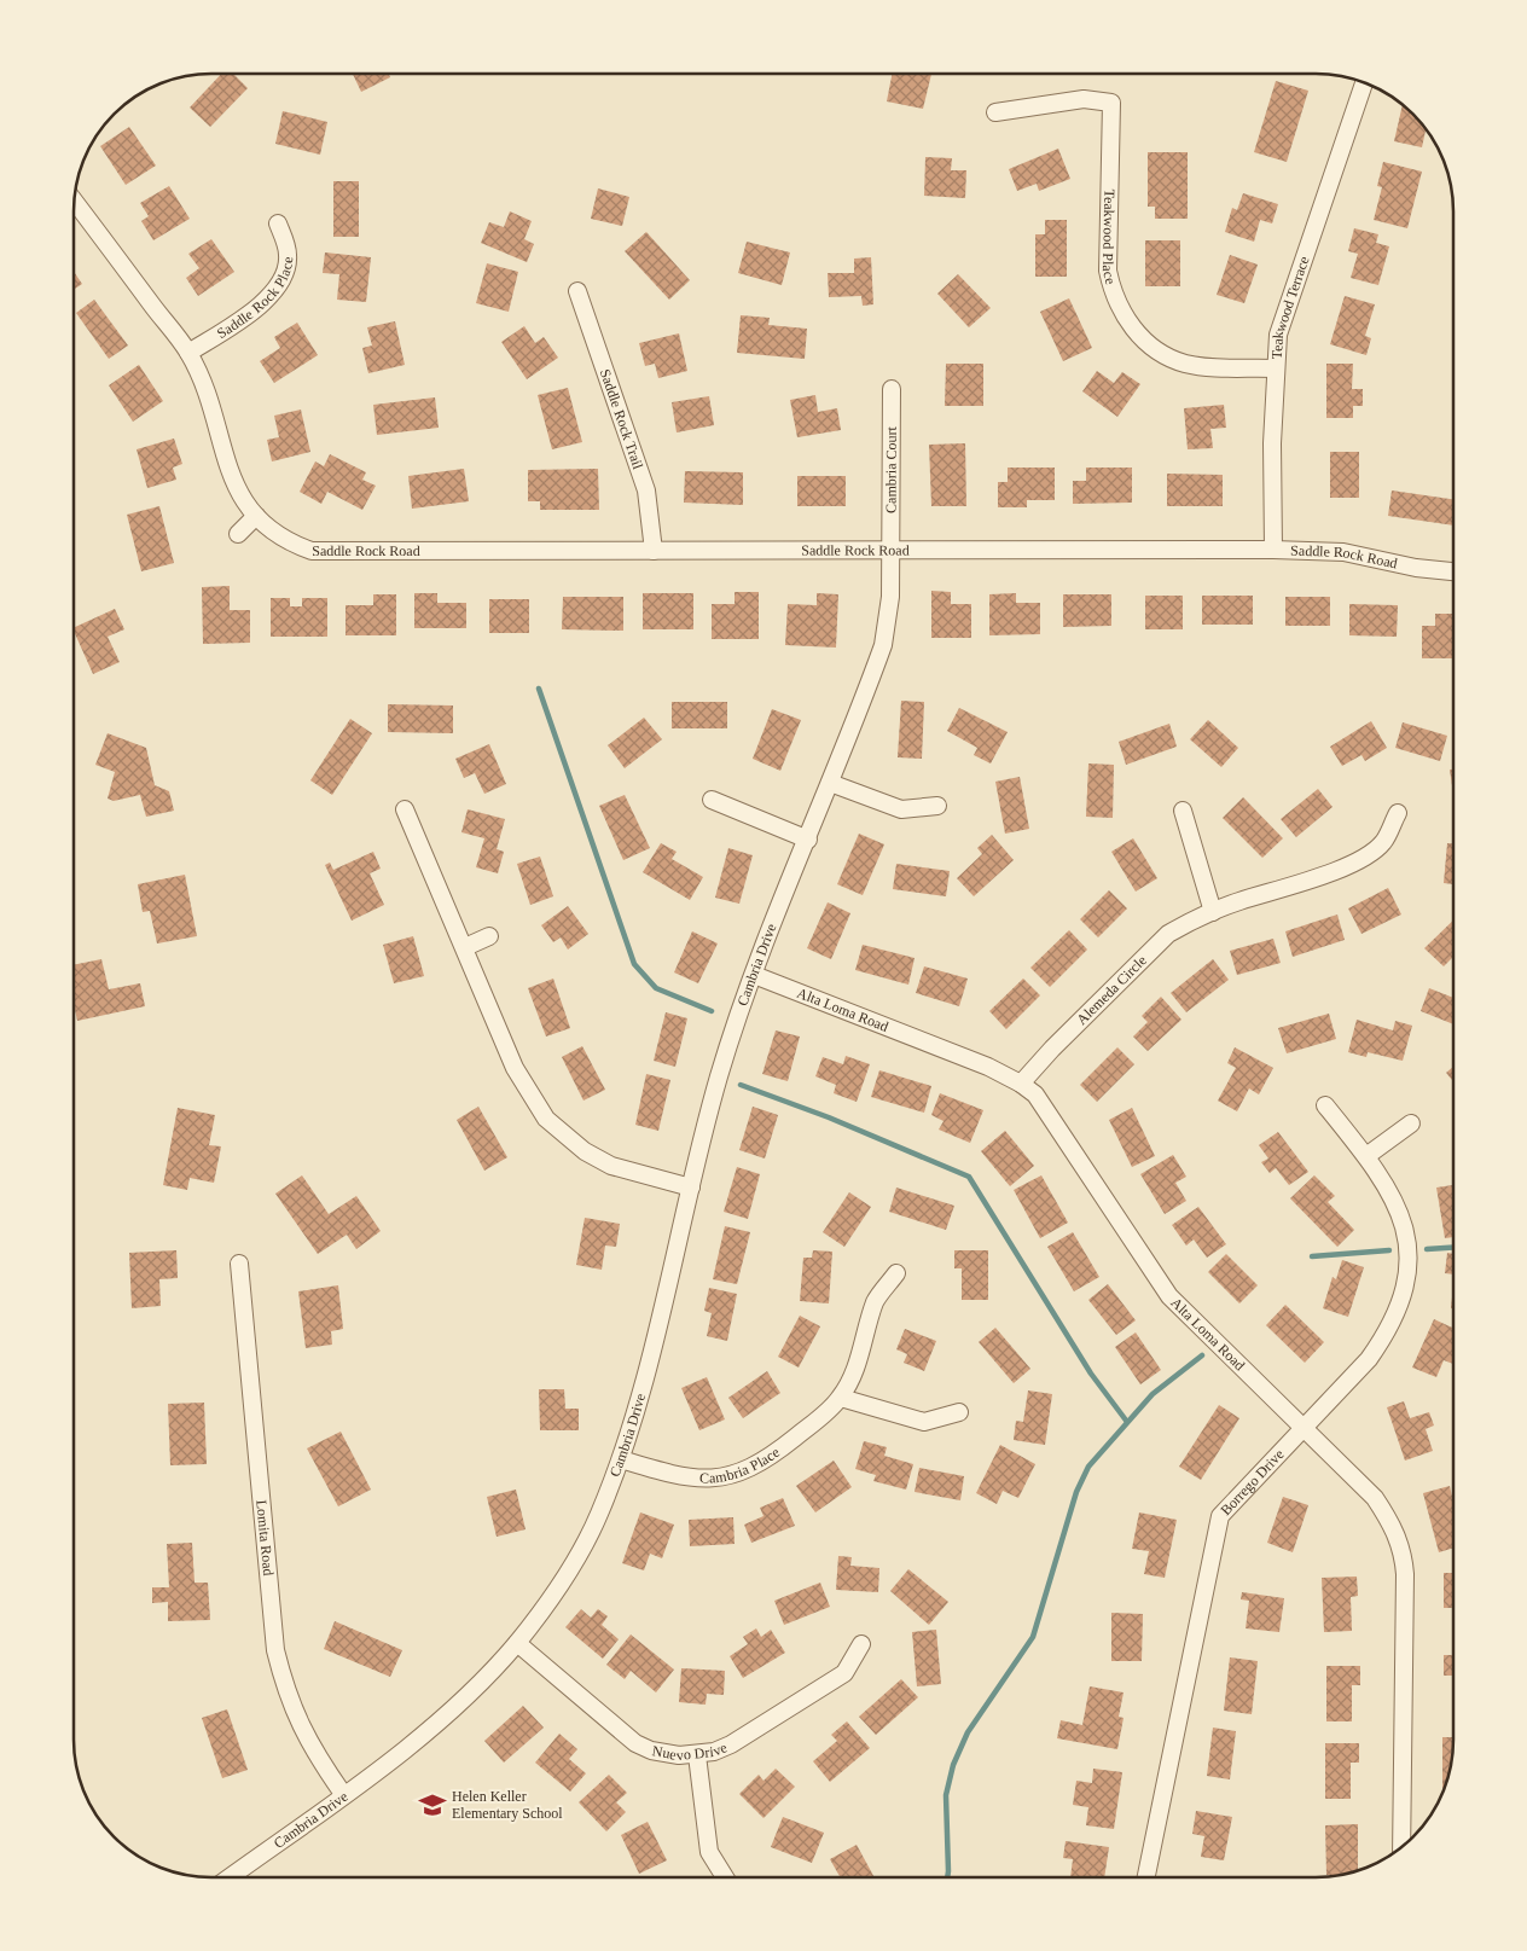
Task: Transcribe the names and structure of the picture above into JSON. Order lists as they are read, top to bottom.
{
  "streets": {
    "street": [
      "Teakwood Place",
      "Saddle Rock Place",
      "Teakwood Terrace",
      "Saddle Rock Trail",
      "Cambria Court",
      "Saddle Rock Road",
      "Cambria Drive",
      "Alemeda Circle",
      "Alta Loma Road",
      "Cambria Place",
      "Borrego Drive",
      "Lomita Road",
      "Nuevo Drive"
    ]
  },
  "crossings": [
    ["Teakwood Place", "Teakwood Terrace"],
    ["Saddle Rock Place", "Saddle Rock Road"],
    ["Teakwood Terrace", "Saddle Rock Road"],
    ["Saddle Rock Trail", "Saddle Rock Road"],
    ["Cambria Court", "Saddle Rock Road"],
    ["Cambria Court", "Cambria Drive"],
    ["Saddle Rock Road", "Cambria Drive"],
    ["Cambria Drive", "Alta Loma Road"],
    ["Cambria Drive", "Cambria Place"],
    ["Cambria Drive", "Lomita Road"],
    ["Cambria Drive", "Nuevo Drive"],
    ["Alemeda Circle", "Alta Loma Road"],
    ["Alta Loma Road", "Borrego Drive"]
  ],
  "places": {
    "school or university": ["Helen Keller Elementary School"]
  }
}
